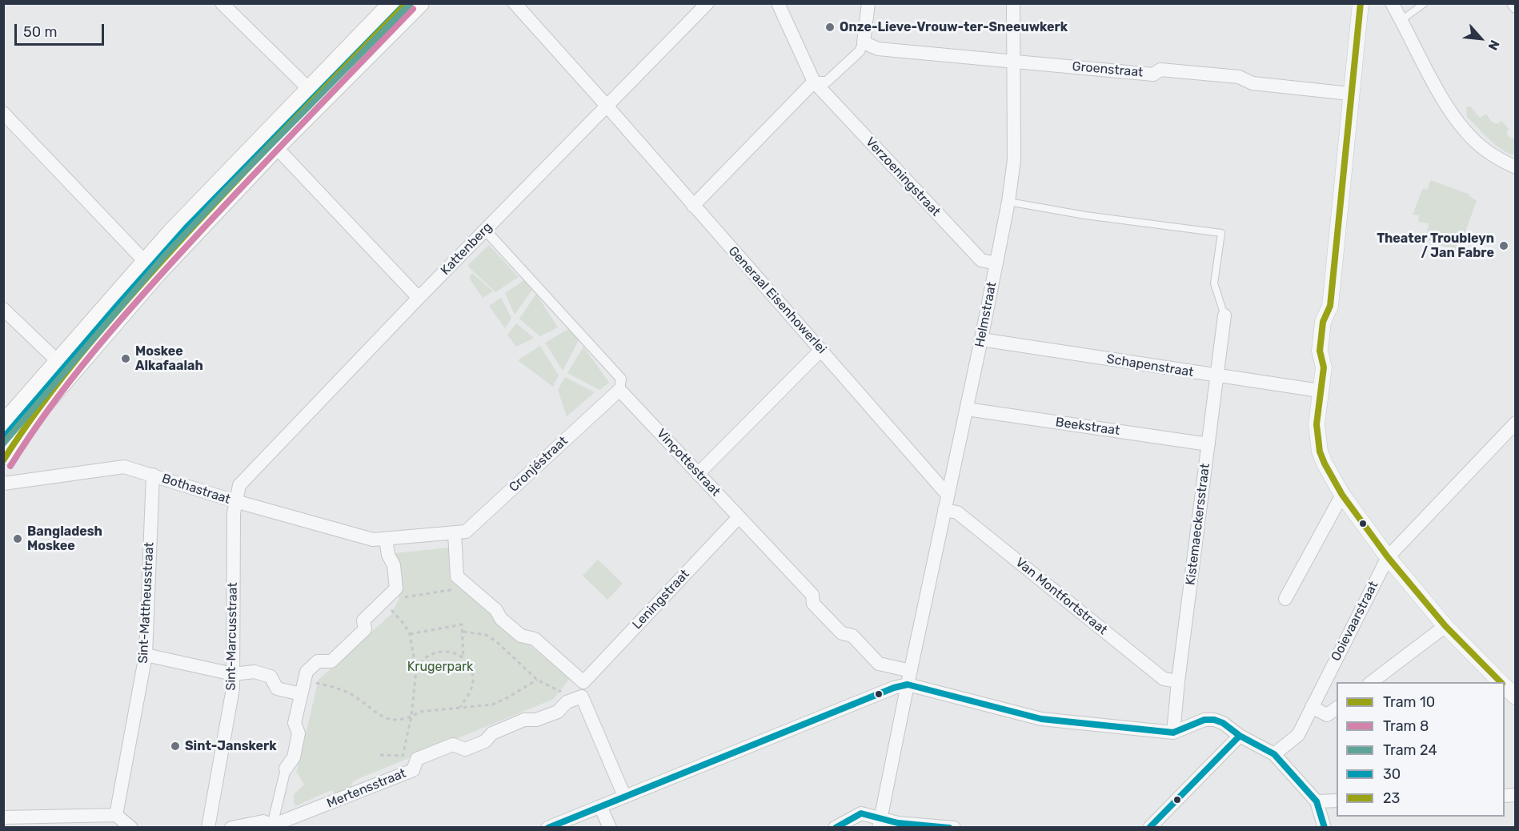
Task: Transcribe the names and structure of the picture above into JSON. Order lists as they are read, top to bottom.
{
  "streets": {
    "street": [
      "Groenstraat",
      "Verzoeningstraat",
      "Kattenberg",
      "Generaal Eisenhowerlei",
      "Helmstraat",
      "Schapenstraat",
      "Beekstraat",
      "Vinçottestraat",
      "Cronjéstraat",
      "Bothastraat",
      "Kistemaeckersstraat",
      "Van Montfortstraat",
      "Leningstraat",
      "Sint-Mattheusstraat",
      "Ooievaarstraat",
      "Sint-Marcusstraat",
      "Mertensstraat"
    ]
  },
  "crossings": [
    ["Groenstraat", "Helmstraat"],
    ["Verzoeningstraat", "Helmstraat"],
    ["Kattenberg", "Generaal Eisenhowerlei"],
    ["Kattenberg", "Vinçottestraat"],
    ["Kattenberg", "Bothastraat"],
    ["Kattenberg", "Sint-Marcusstraat"],
    ["Generaal Eisenhowerlei", "Helmstraat"],
    ["Helmstraat", "Schapenstraat"],
    ["Helmstraat", "Beekstraat"],
    ["Helmstraat", "Vinçottestraat"],
    ["Helmstraat", "Van Montfortstraat"],
    ["Schapenstraat", "Kistemaeckersstraat"],
    ["Beekstraat", "Kistemaeckersstraat"],
    ["Vinçottestraat", "Cronjéstraat"],
    ["Vinçottestraat", "Leningstraat"],
    ["Cronjéstraat", "Bothastraat"],
    ["Bothastraat", "Sint-Mattheusstraat"],
    ["Bothastraat", "Sint-Marcusstraat"],
    ["Kistemaeckersstraat", "Van Montfortstraat"]
  ],
  "parks": ["Krugerpark"],
  "places": [
    "Onze-Lieve-Vrouw-ter-Sneeuwkerk",
    "Theater Troubleyn / Jan Fabre",
    "Moskee Alkafaalah",
    "Bangladesh Moskee",
    "Sint-Janskerk"
  ],
  "lines": [
    "tram line 10",
    "tram line 24",
    "transit line 30",
    "transit line 23",
    "tram line 8"
  ],
  "legend": [
    "Tram 10",
    "Tram 8",
    "Tram 24",
    "30",
    "23"
  ],
  "scale_bar": "50 m",
  "north": "bottom right"
}
